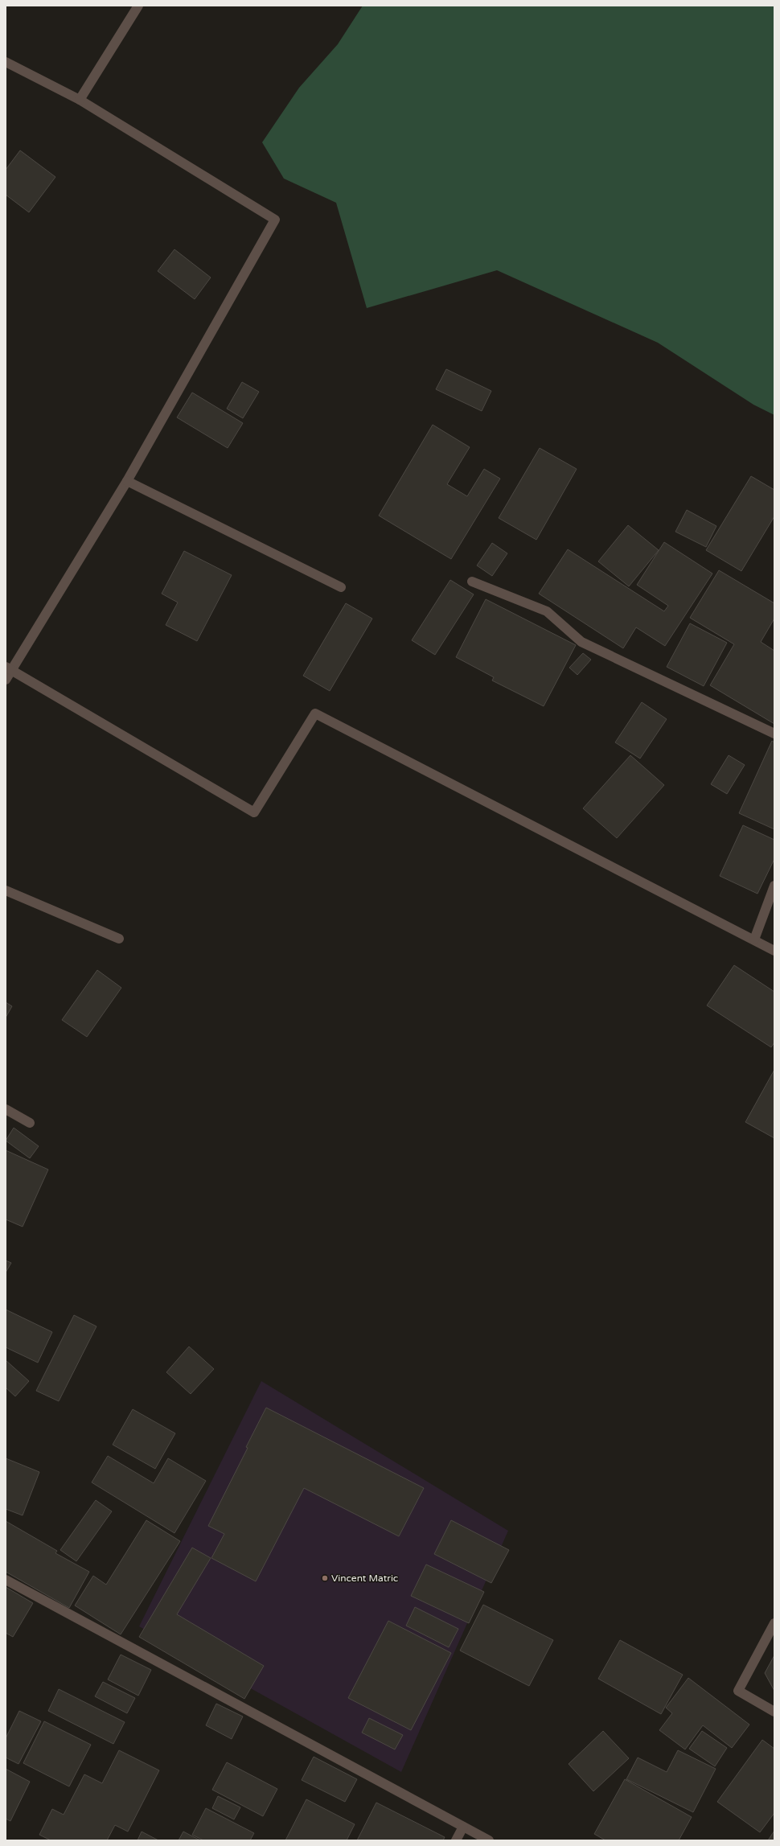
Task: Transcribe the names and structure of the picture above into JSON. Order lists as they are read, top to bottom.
{
  "places": ["Vincent Matric"]
}
